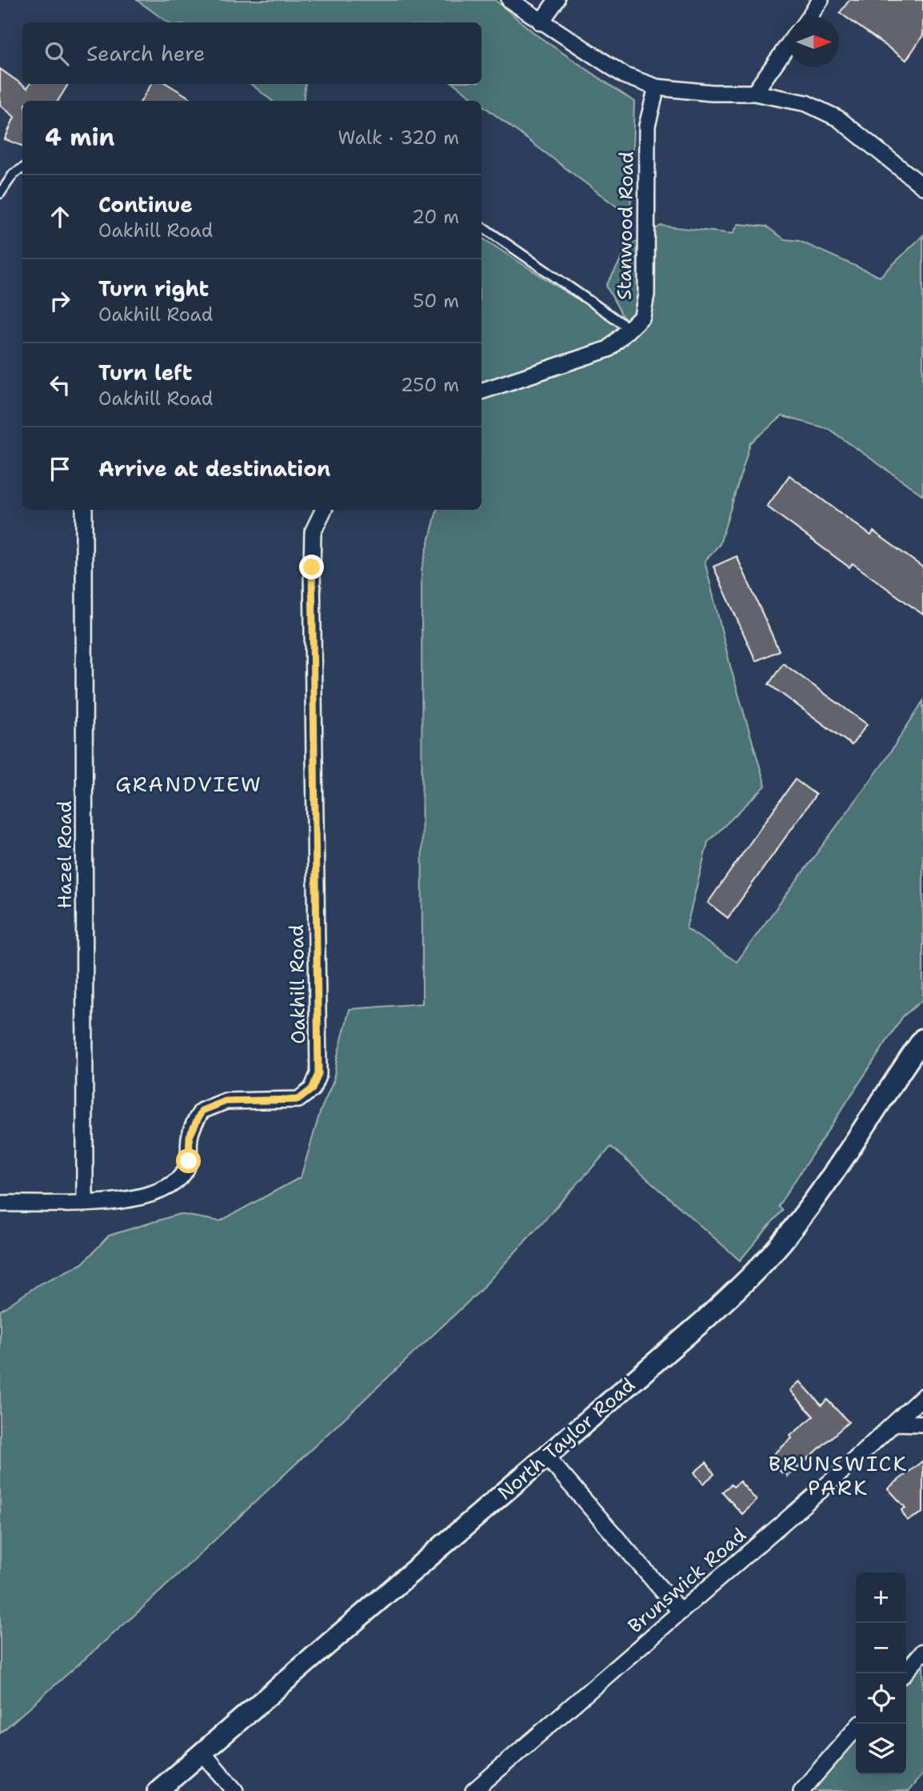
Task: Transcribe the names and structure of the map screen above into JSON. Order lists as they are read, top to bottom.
{
  "streets": {
    "street": [
      "Stanwood Road",
      "Hazel Road",
      "Oakhill Road",
      "North Taylor Road",
      "Brunswick Road"
    ]
  },
  "crossings": [
    ["Hazel Road", "Oakhill Road"]
  ],
  "districts": ["GRANDVIEW", "BRUNSWICK PARK"],
  "north": "right",
  "page": {
    "search": "Search here",
    "heading": ["4 min", "Walk · 320 m"],
    "list": [
      ["Continue", "Oakhill Road", "20 m"],
      ["Turn right", "Oakhill Road", "50 m"],
      ["Turn left", "Oakhill Road", "250 m"],
      "Arrive at destination"
    ],
    "map_buttons": ["+", "−"]
  }
}
